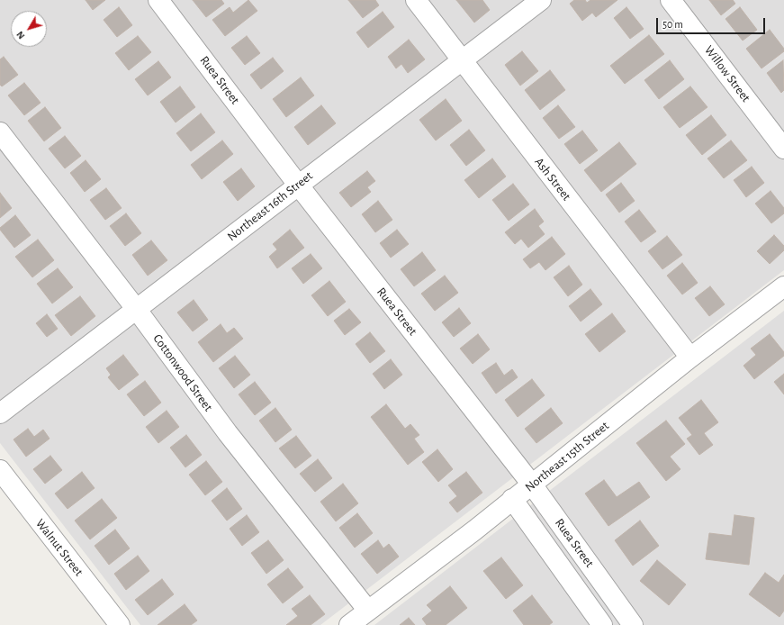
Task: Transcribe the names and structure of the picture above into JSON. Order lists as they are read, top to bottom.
{
  "streets": {
    "street": [
      "Willow Street",
      "Ruea Street",
      "Ash Street",
      "Northeast 16th Street",
      "Cottonwood Street",
      "Northeast 15th Street",
      "Walnut Street"
    ]
  },
  "crossings": [
    ["Ruea Street", "Northeast 16th Street"],
    ["Ruea Street", "Northeast 15th Street"],
    ["Ash Street", "Northeast 16th Street"],
    ["Ash Street", "Northeast 15th Street"],
    ["Northeast 16th Street", "Cottonwood Street"],
    ["Cottonwood Street", "Northeast 15th Street"]
  ],
  "scale_bar": "50 m",
  "north": "bottom left"
}
